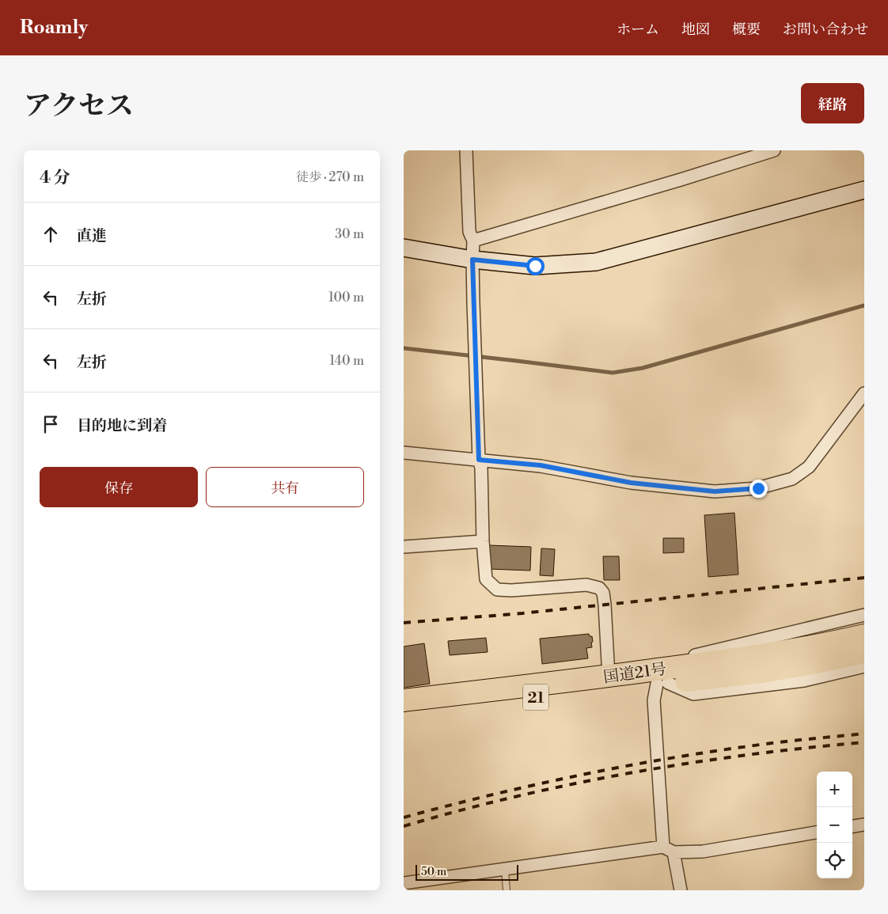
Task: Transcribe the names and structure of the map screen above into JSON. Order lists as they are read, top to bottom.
{
  "streets": {
    "highway": ["国道21号", "21"]
  },
  "scale_bar": "50 m",
  "page": {
    "header": "Roamly",
    "nav": [
      "ホーム",
      "地図",
      "概要",
      "お問い合わせ"
    ],
    "title": "アクセス",
    "buttons": [
      "経路",
      ["保存", "共有"]
    ],
    "heading": ["4 分", "徒歩 · 270 m"],
    "list": [
      ["直進", "30 m"],
      ["左折", "100 m"],
      ["左折", "140 m"],
      "目的地に到着"
    ],
    "map_buttons": ["+", "−"],
    "scale": "50 m"
  }
}
